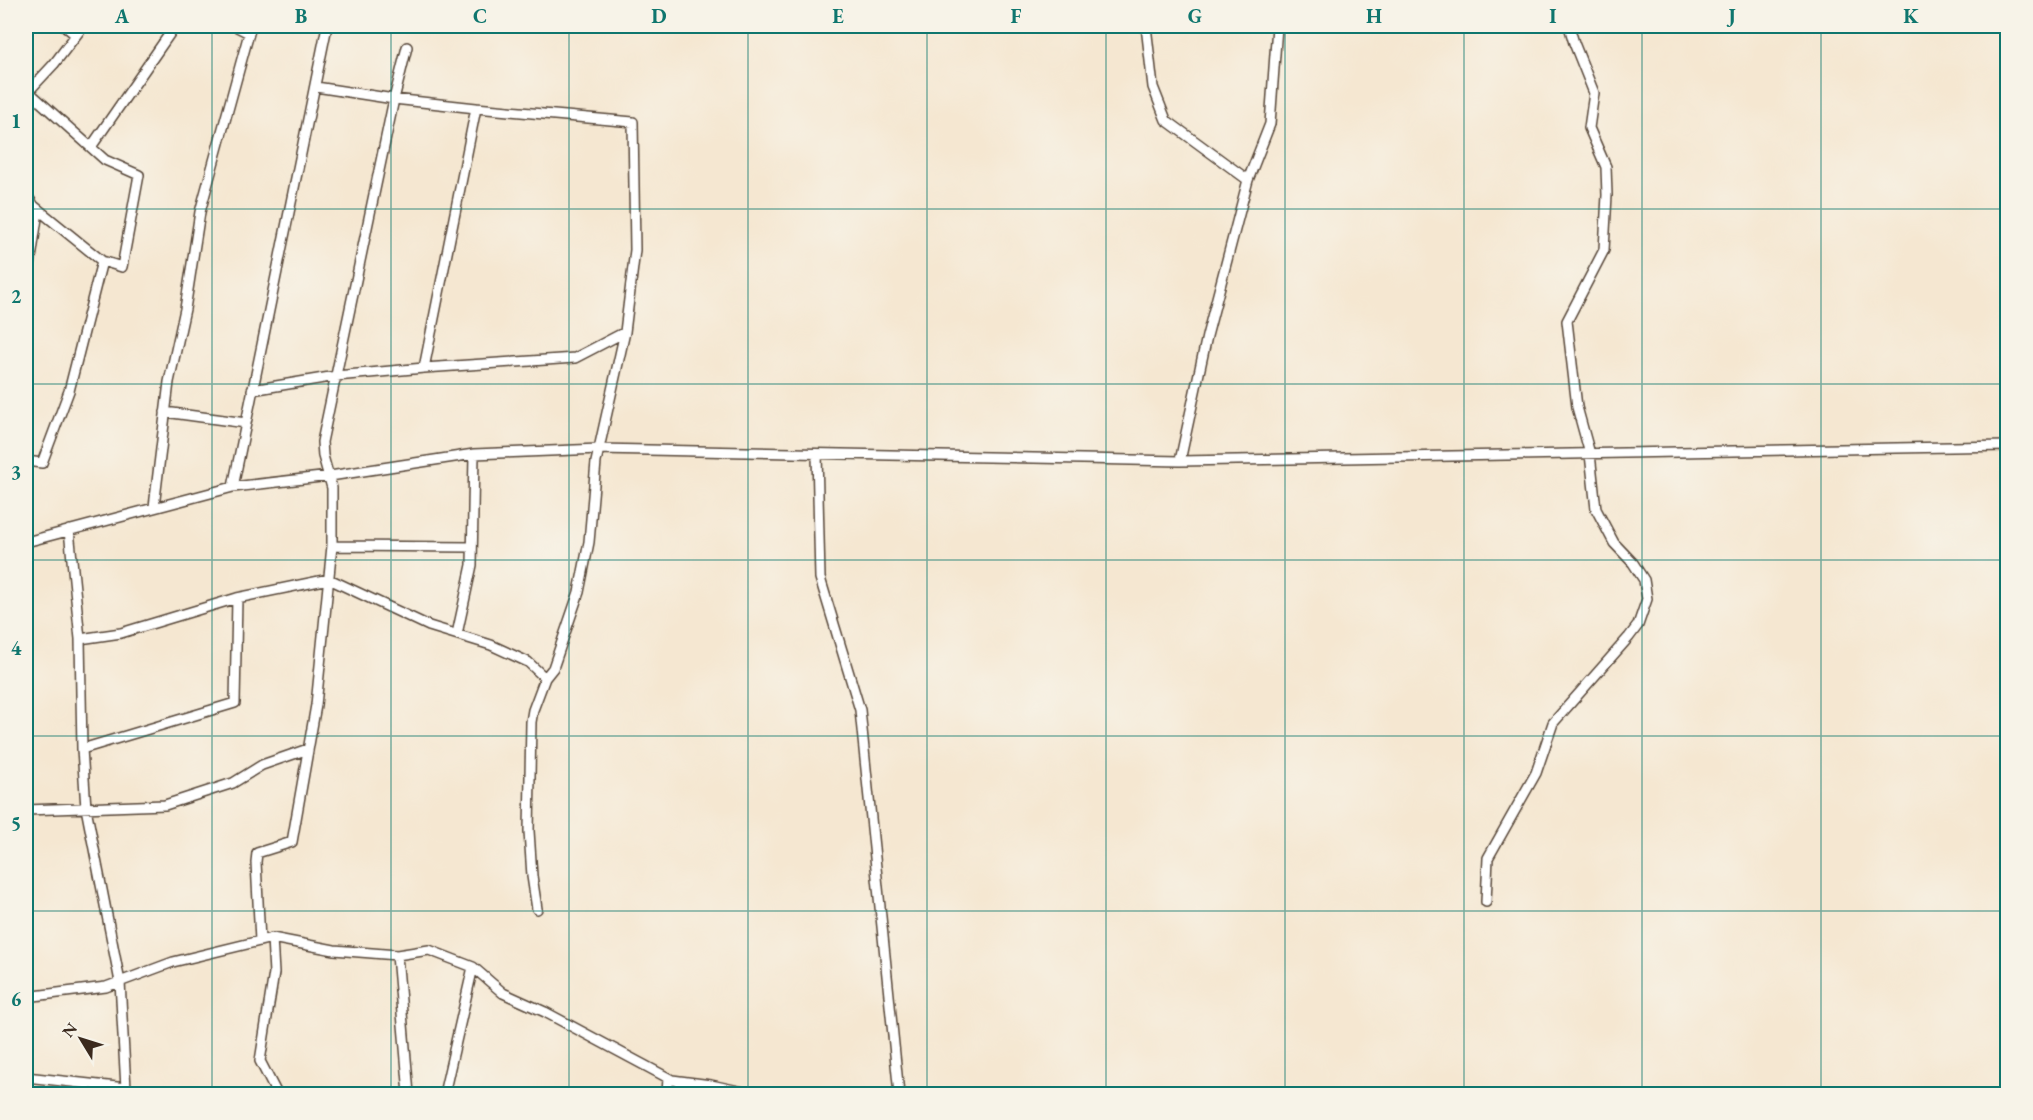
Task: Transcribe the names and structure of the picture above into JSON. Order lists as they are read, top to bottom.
{
  "north": "top left",
  "grid": {
    "columns": [
      "A",
      "B",
      "C",
      "D",
      "E",
      "F",
      "G",
      "H",
      "I",
      "J",
      "K"
    ],
    "rows": [
      "1",
      "2",
      "3",
      "4",
      "5",
      "6"
    ]
  }
}
